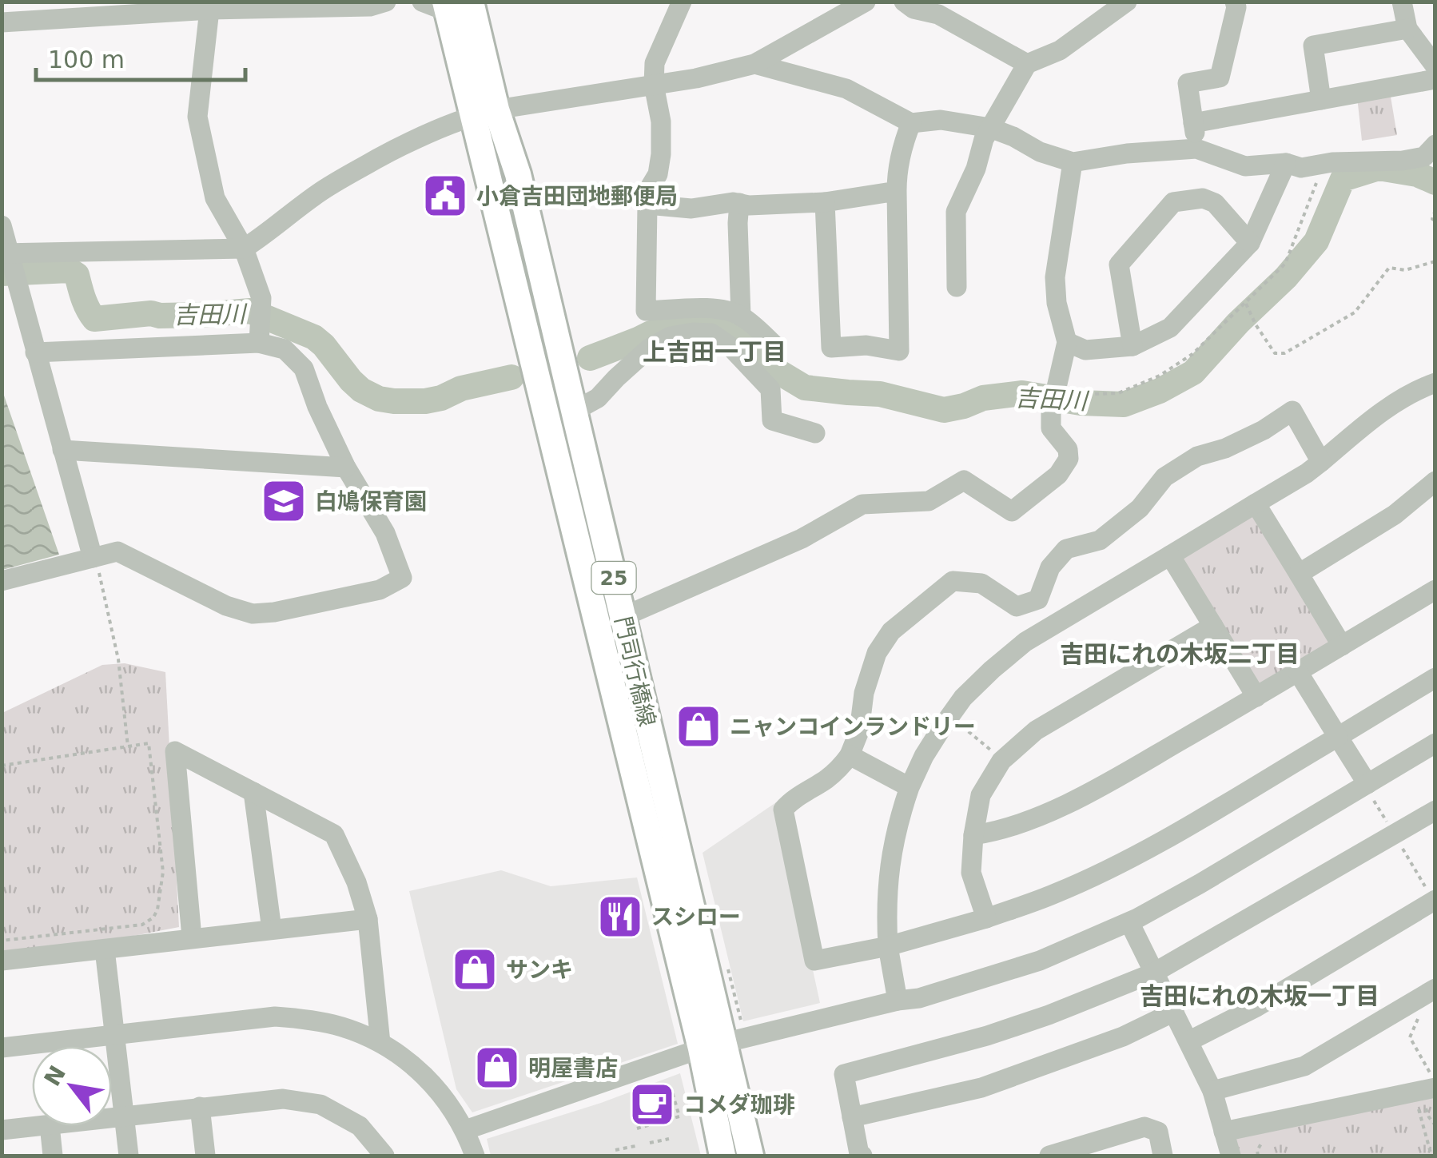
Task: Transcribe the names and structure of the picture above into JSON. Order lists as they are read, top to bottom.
{
  "streets": {
    "main road": ["25", "門司行橋線"]
  },
  "districts": ["上吉田一丁目", "吉田にれの木坂二丁目", "吉田にれの木坂一丁目"],
  "water": ["吉田川"],
  "places": {
    "public building": ["小倉吉田団地郵便局"],
    "school or university": ["白鳩保育園"],
    "shop": ["ニャンコインランドリー", "サンキ", "明屋書店"],
    "restaurant": ["スシロー"],
    "cafe": ["コメダ珈琲"]
  },
  "scale_bar": "100 m",
  "north": "top left"
}
